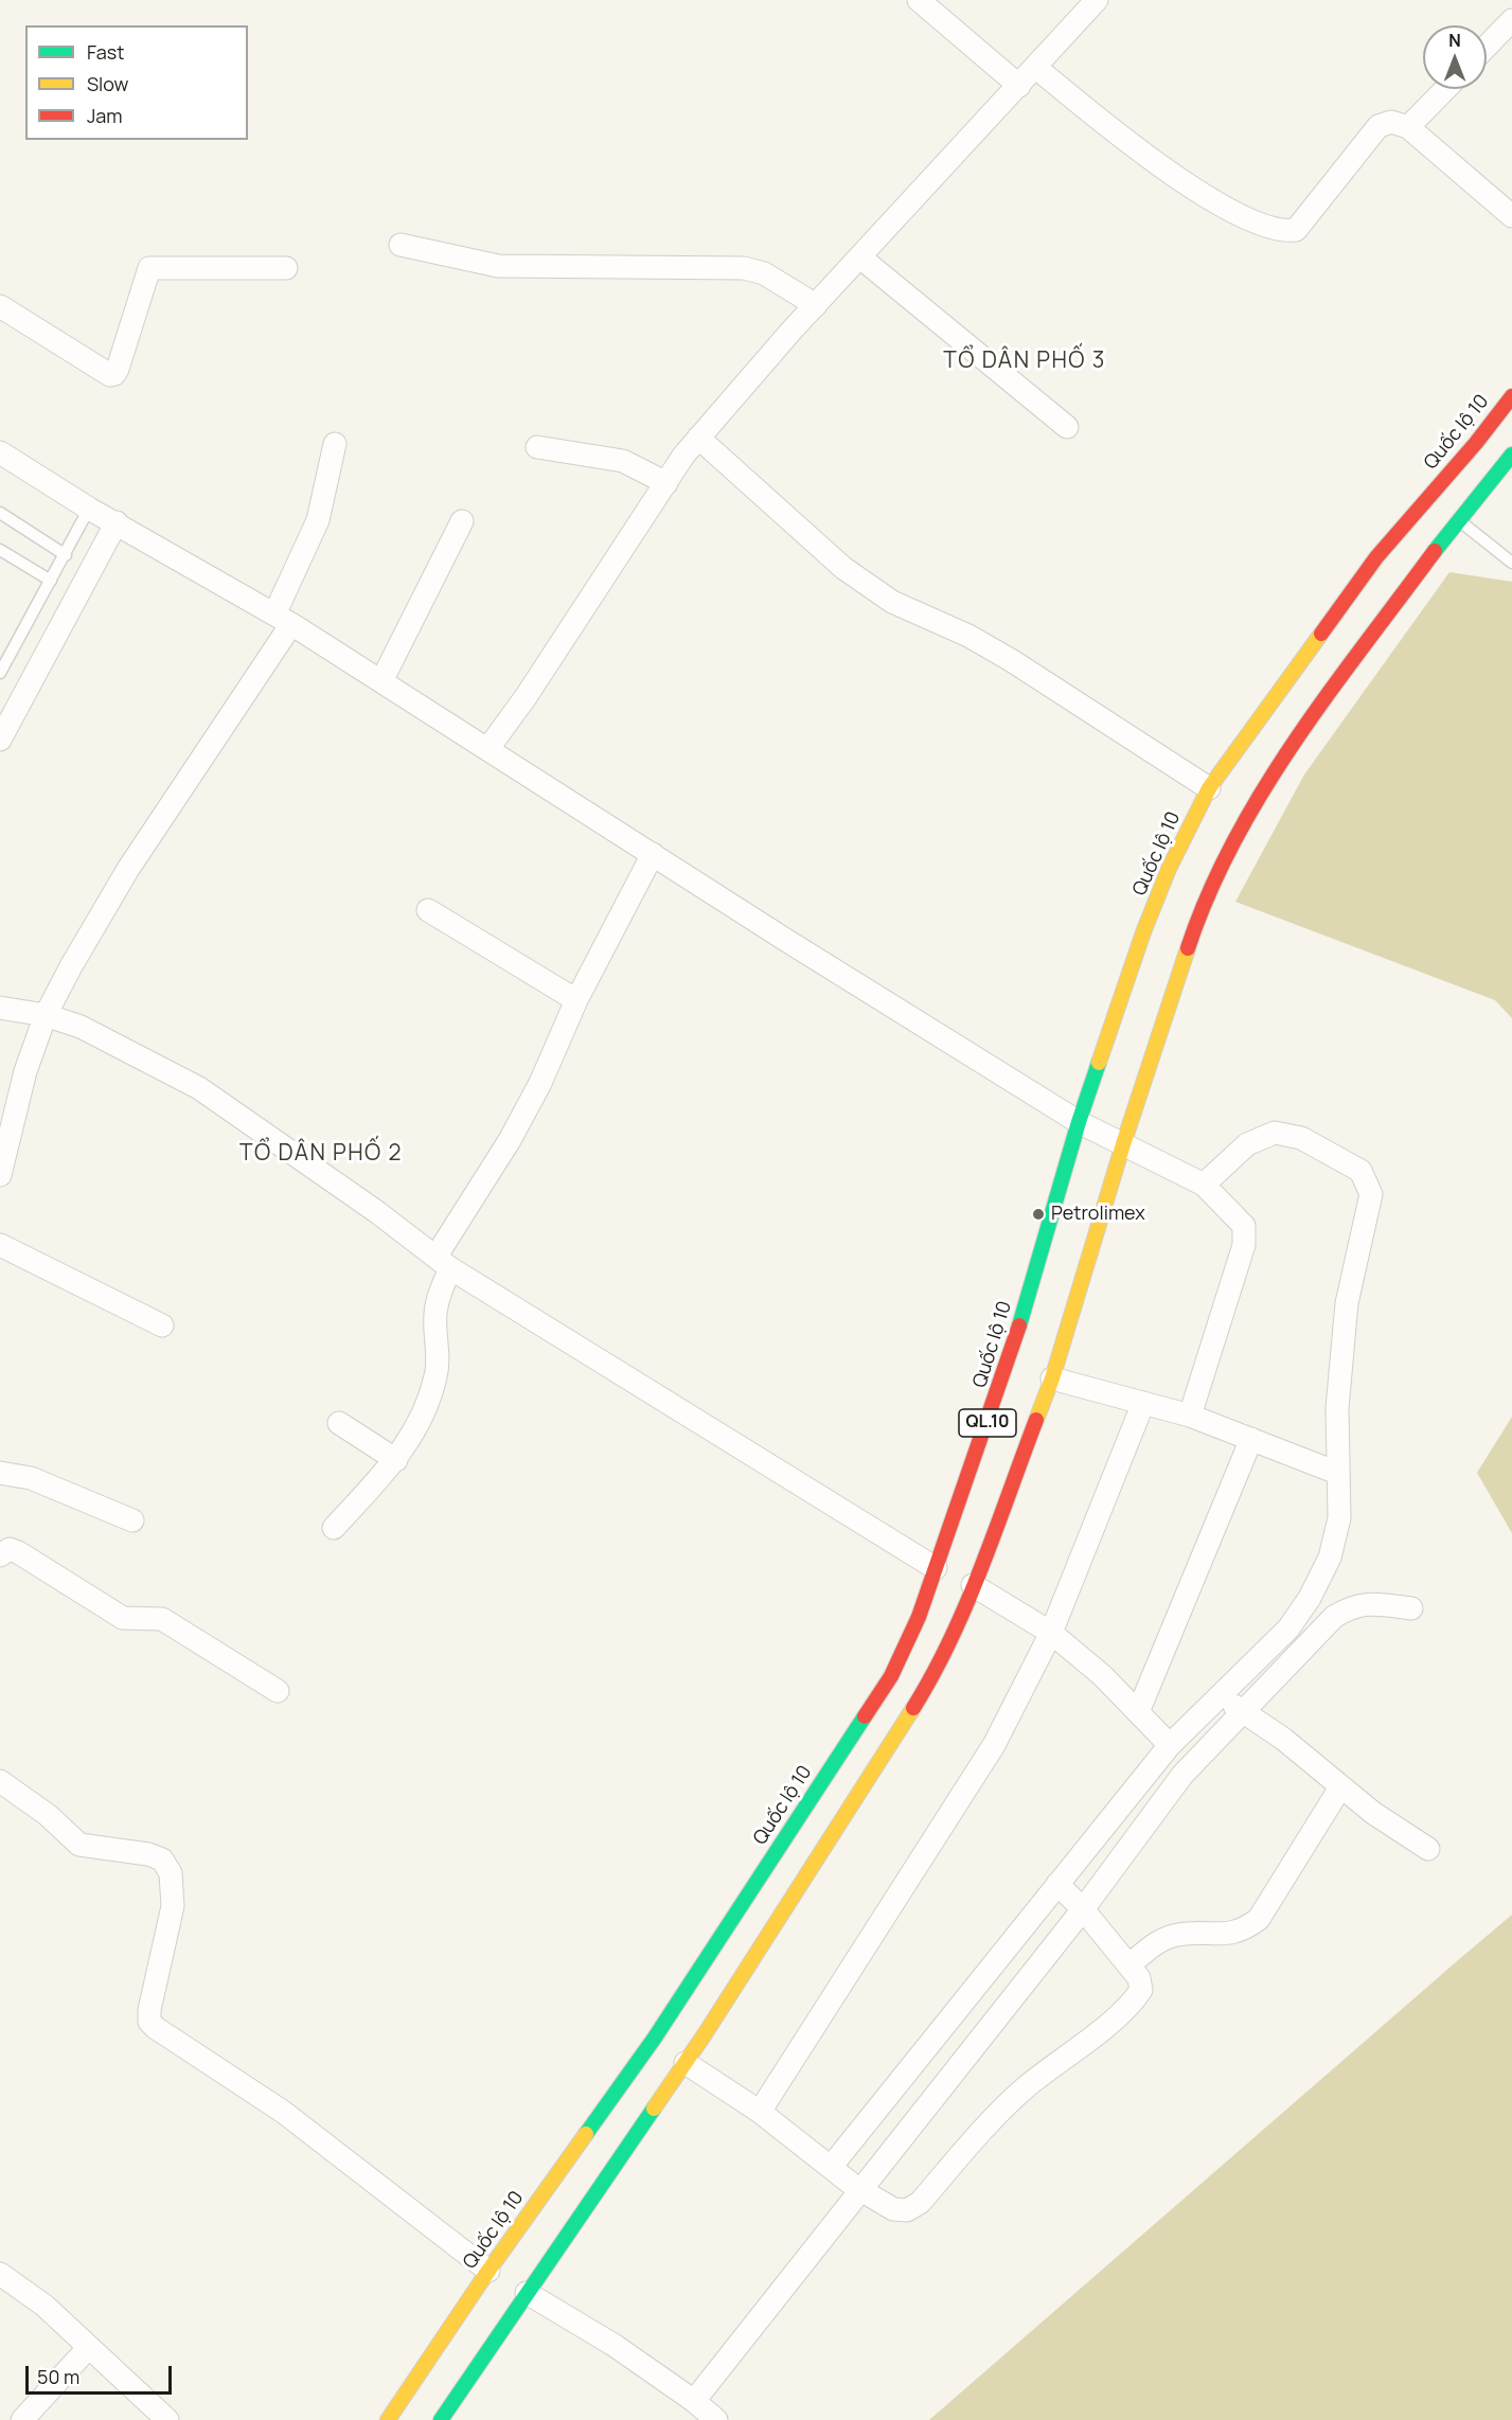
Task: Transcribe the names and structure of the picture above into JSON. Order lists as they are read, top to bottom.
{
  "streets": {
    "highway": ["Quốc lộ 10", "QL.10"]
  },
  "districts": ["TỔ DÂN PHỐ 3", "TỔ DÂN PHỐ 2"],
  "places": ["Petrolimex"],
  "legend": ["Fast", "Slow", "Jam"],
  "scale_bar": "50 m",
  "north": "top"
}
